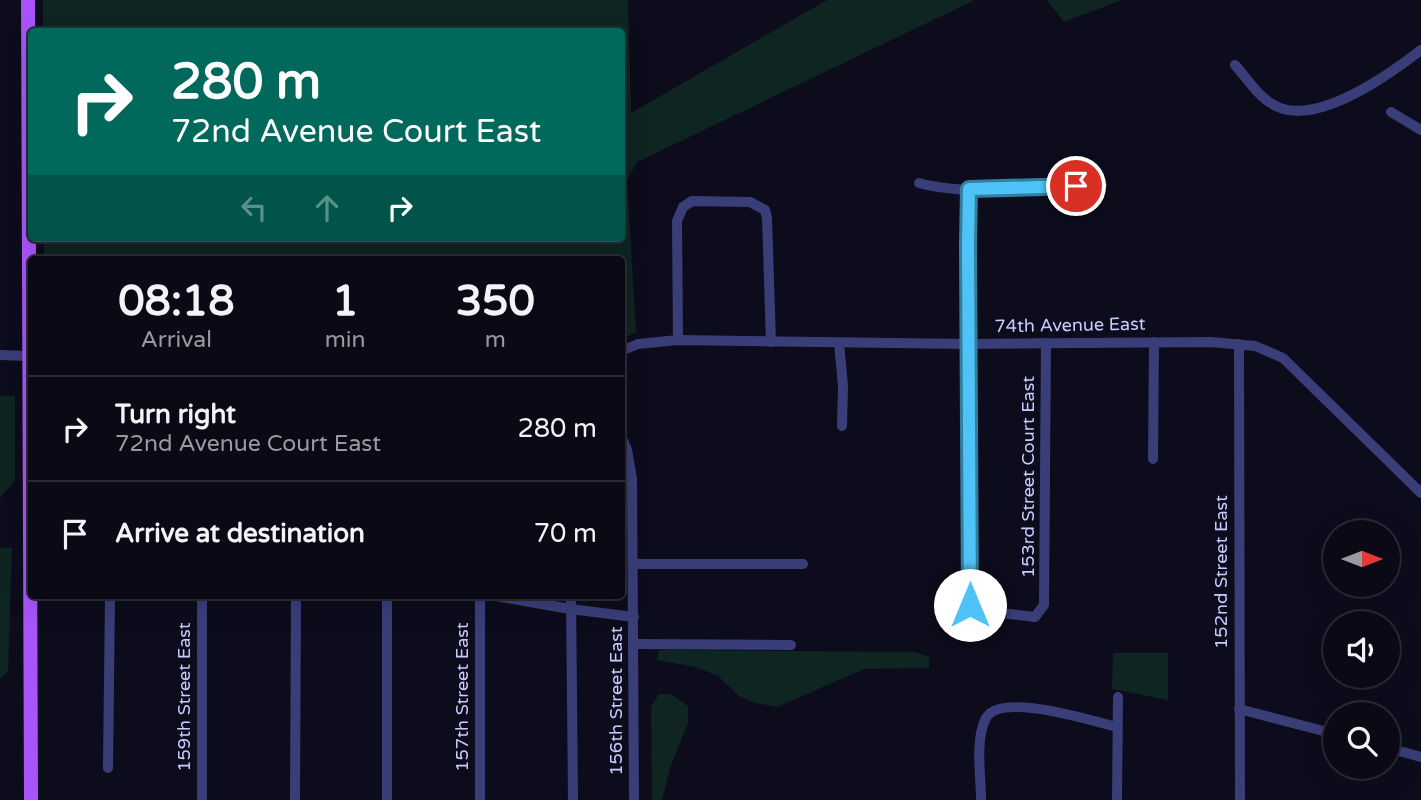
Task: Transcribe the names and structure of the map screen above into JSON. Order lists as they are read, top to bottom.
{
  "streets": {
    "street": [
      "74th Avenue East",
      "153rd Street Court East",
      "152nd Street East",
      "159th Street East",
      "157th Street East",
      "156th Street East"
    ]
  },
  "crossings": [
    ["74th Avenue East", "153rd Street Court East"],
    ["74th Avenue East", "152nd Street East"]
  ],
  "north": "right",
  "page": {
    "turn": ["280 m", "72nd Avenue Court East"],
    "eta": [
      "08:18",
      "Arrival",
      "1",
      "min",
      "350",
      "m"
    ],
    "list": [
      {
        "name": "Turn right",
        "note": "72nd Avenue Court East",
        "value": "280 m"
      },
      {
        "name": "Arrive at destination",
        "value": "70 m"
      }
    ]
  }
}
